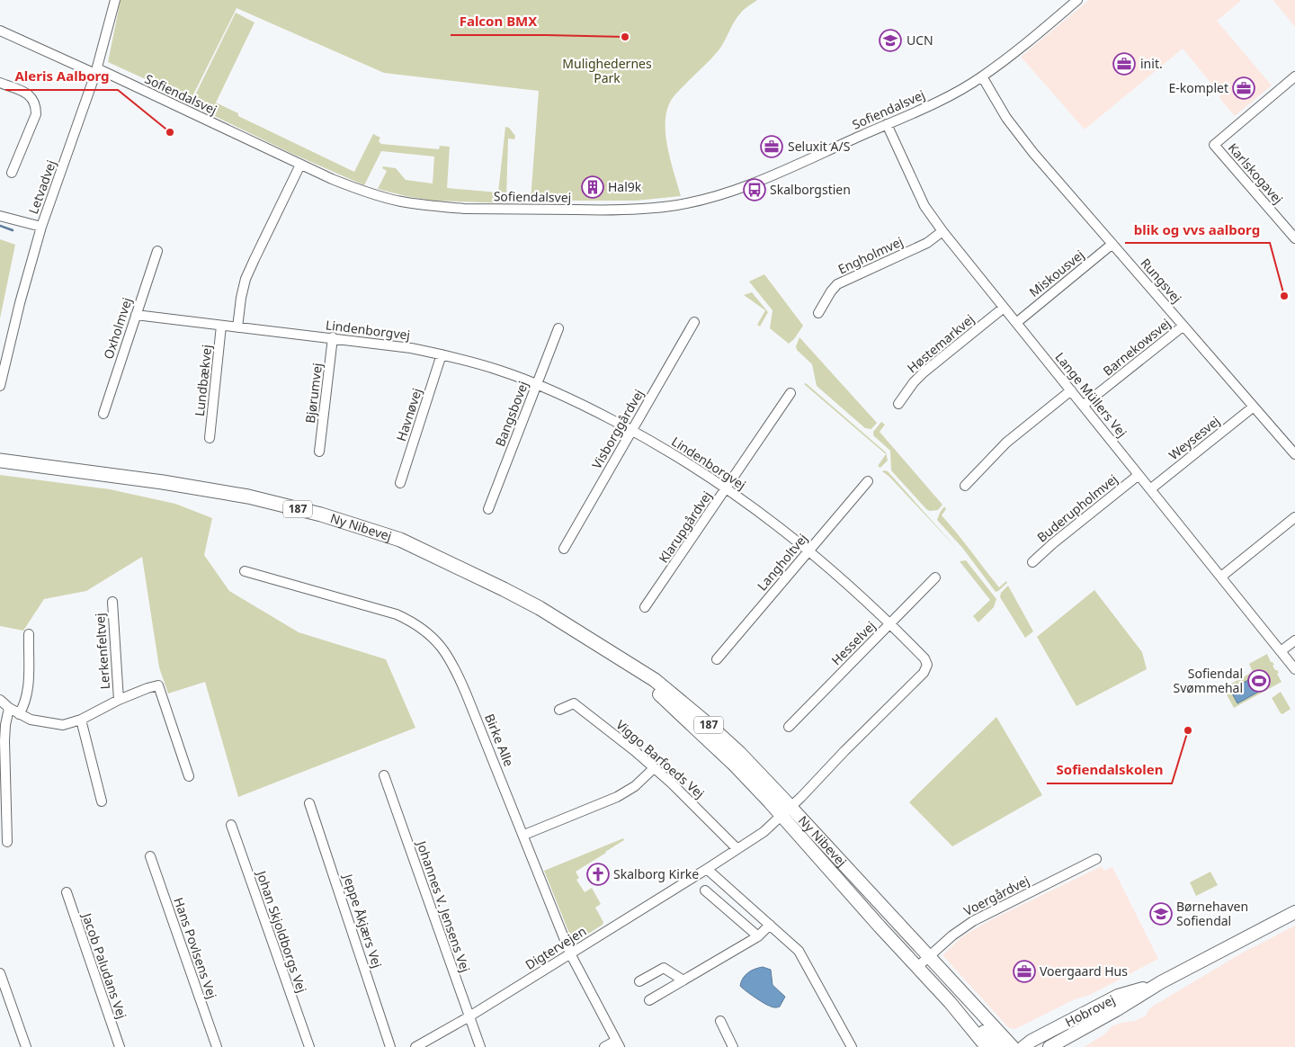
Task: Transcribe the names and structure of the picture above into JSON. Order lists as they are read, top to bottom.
{
  "streets": {
    "highway": ["187", "Ny Nibevej"],
    "main road": ["Hobrovej"],
    "street": [
      "Sofiendalsvej",
      "Karlskogavej",
      "Letvadvej",
      "Engholmvej",
      "Miskousvej",
      "Rungsvej",
      "Oxholmvej",
      "Lindenborgvej",
      "Høstemarkvej",
      "Barnekowsvej",
      "Lundbækvej",
      "Bjørumvej",
      "Lange Müllers Vej",
      "Bangsbovej",
      "Havnøvej",
      "Visborggårdvej",
      "Weysesvej",
      "Buderupholmvej",
      "Klarupgårdvej",
      "Langholtvej",
      "Hesselvej",
      "Lerkenfeltvej",
      "Birke Alle",
      "Viggo Barfoeds Vej",
      "Voergårdvej",
      "Johannes V. Jensens Vej",
      "Jeppe Åkjærs Vej",
      "Johan Skjoldborgs Vej",
      "Hans Povlsens Vej",
      "Digtervejen",
      "Jacob Paludans Vej"
    ]
  },
  "crossings": [
    ["Sofiendalsvej", "Letvadvej"],
    ["Sofiendalsvej", "Rungsvej"],
    ["Sofiendalsvej", "Lange Müllers Vej"],
    ["Engholmvej", "Lange Müllers Vej"],
    ["Miskousvej", "Rungsvej"],
    ["Miskousvej", "Lange Müllers Vej"],
    ["Rungsvej", "Barnekowsvej"],
    ["Rungsvej", "Weysesvej"],
    ["Oxholmvej", "Lindenborgvej"],
    ["Lindenborgvej", "Lundbækvej"],
    ["Lindenborgvej", "Bjørumvej"],
    ["Lindenborgvej", "Bangsbovej"],
    ["Lindenborgvej", "Havnøvej"],
    ["Lindenborgvej", "Visborggårdvej"],
    ["Lindenborgvej", "Ny Nibevej"],
    ["Lindenborgvej", "Klarupgårdvej"],
    ["Lindenborgvej", "Langholtvej"],
    ["Lindenborgvej", "Hesselvej"],
    ["Lindenborgvej", "Digtervejen"],
    ["Høstemarkvej", "Lange Müllers Vej"],
    ["Barnekowsvej", "Lange Müllers Vej"],
    ["Lange Müllers Vej", "Weysesvej"],
    ["Lange Müllers Vej", "Buderupholmvej"],
    ["Ny Nibevej", "Voergårdvej"],
    ["Ny Nibevej", "Digtervejen"],
    ["Birke Alle", "Digtervejen"],
    ["Viggo Barfoeds Vej", "Digtervejen"],
    ["Johannes V. Jensens Vej", "Digtervejen"]
  ],
  "parks": ["Mulighedernes Park"],
  "places": {
    "other": [
      "Falcon BMX",
      "Aleris Aalborg",
      "blik og vvs aalborg",
      "Sofiendalskolen"
    ],
    "school or university": ["UCN", "Børnehaven Sofiendal"],
    "office": [
      "init.",
      "E-komplet",
      "Seluxit A/S",
      "Voergaard Hus"
    ],
    "building": ["Hal9k"],
    "bus stop": ["Skalborgstien"],
    "sports": ["Sofiendal Svømmehal"],
    "church": ["Skalborg Kirke"]
  }
}
